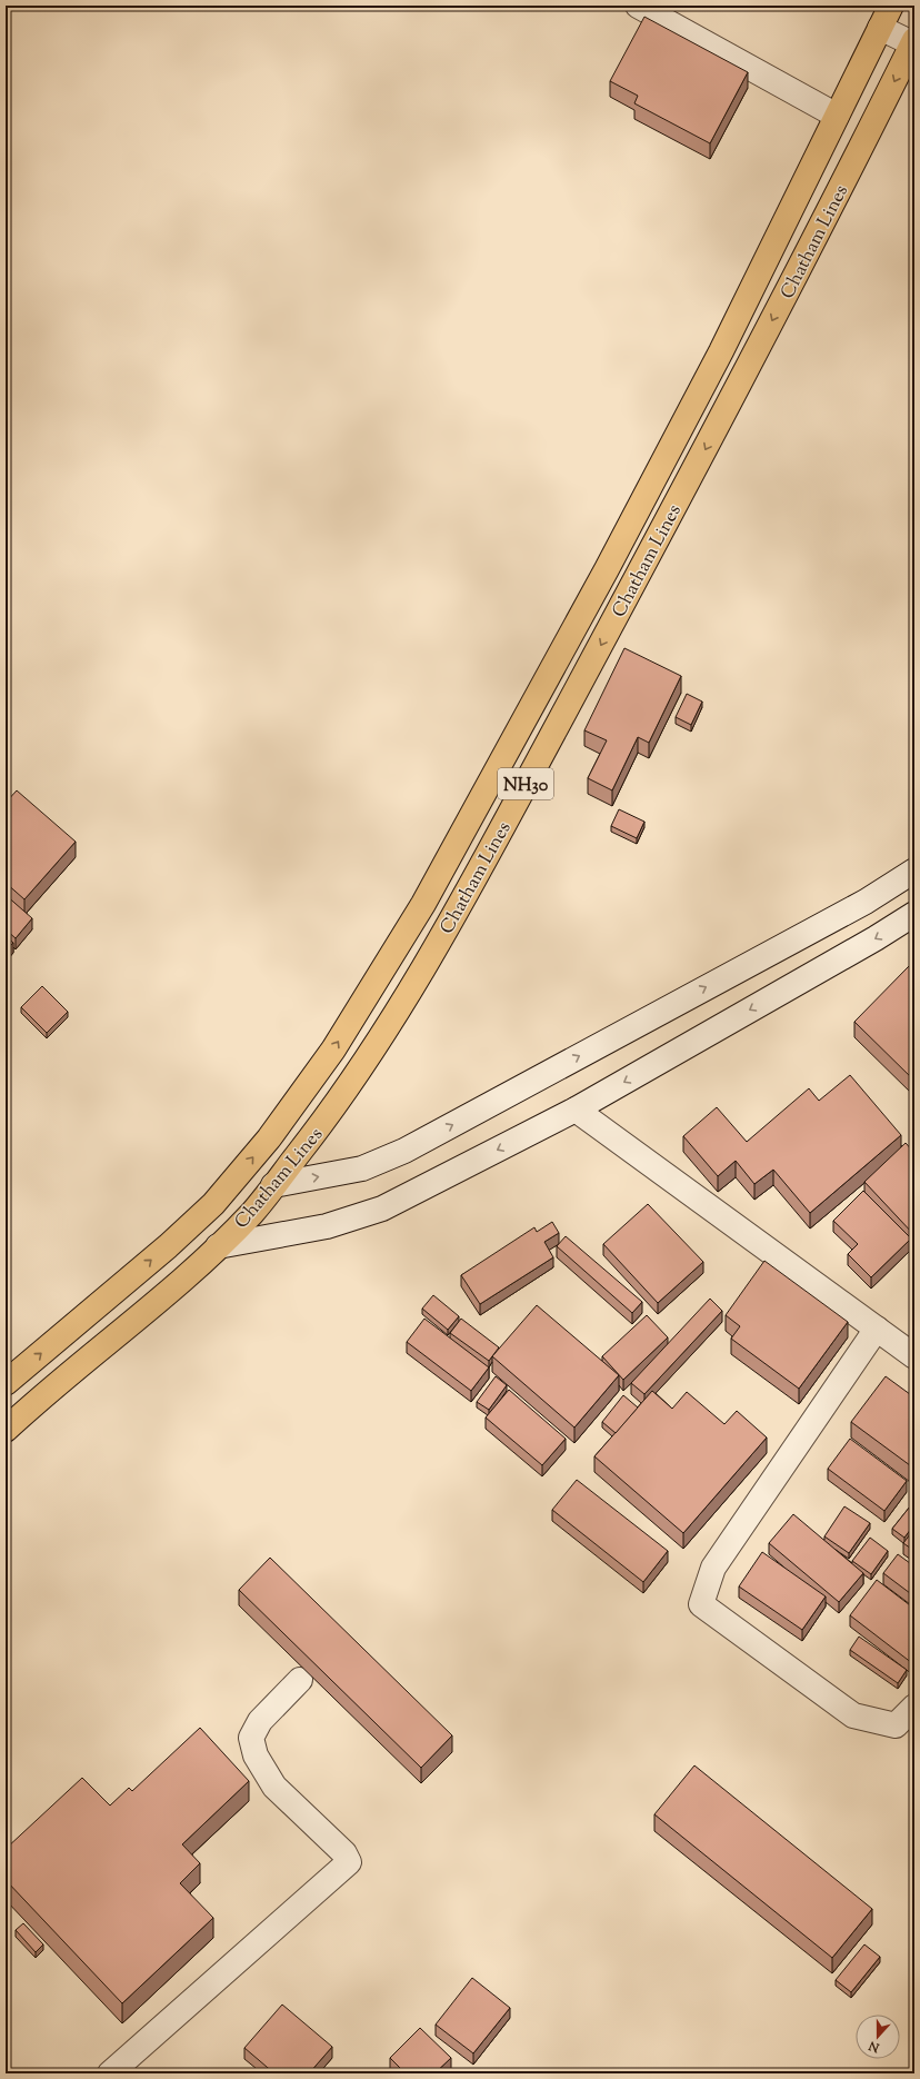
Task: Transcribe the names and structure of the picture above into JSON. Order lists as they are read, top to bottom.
{
  "streets": {
    "highway": ["Chatham Lines", "NH30"]
  },
  "north": "bottom"
}
